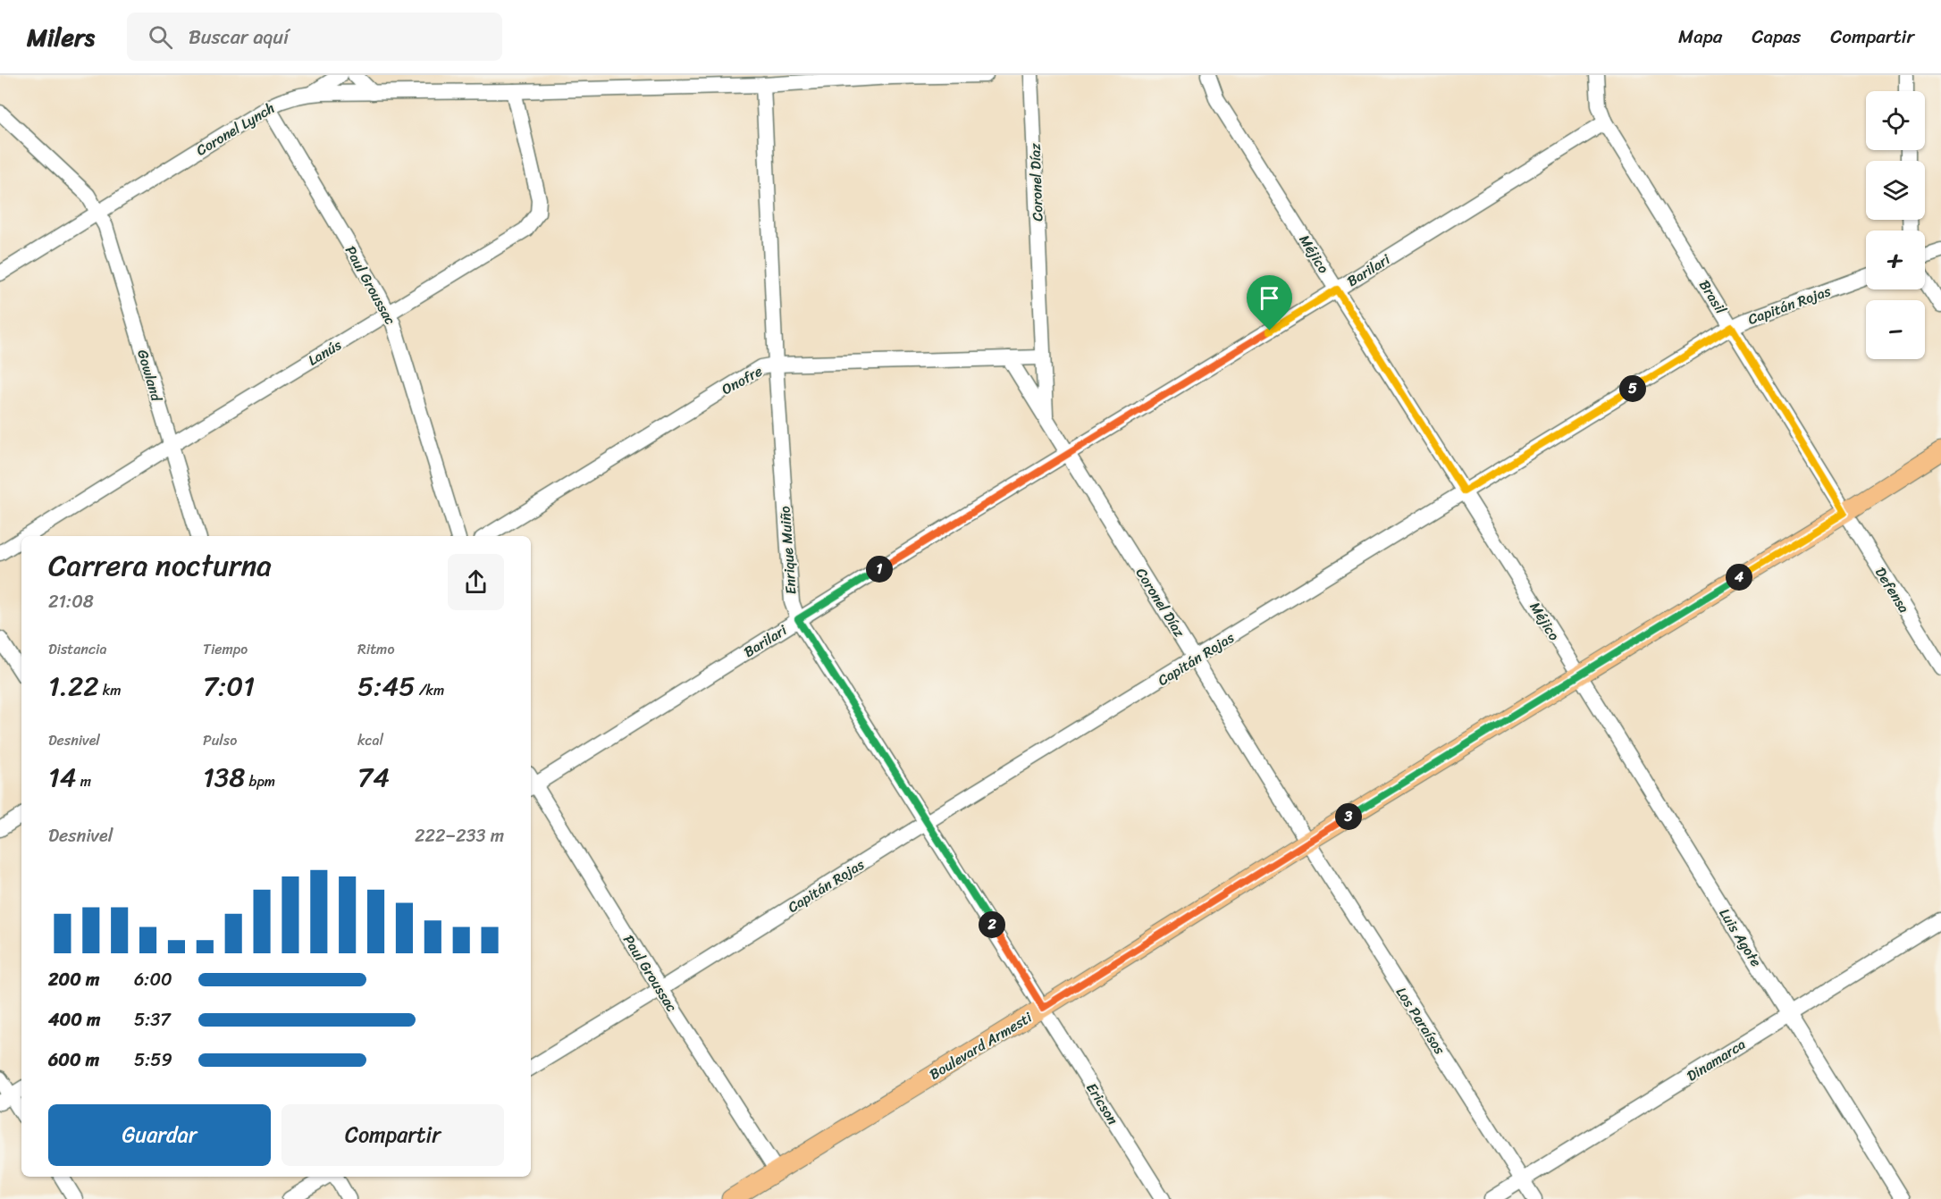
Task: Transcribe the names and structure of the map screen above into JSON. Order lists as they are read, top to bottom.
{
  "streets": {
    "main road": ["Boulevard Armesti"],
    "street": [
      "Coronel Lynch",
      "Coronel Díaz",
      "Méjico",
      "Barilari",
      "Paul Groussac",
      "Brasil",
      "Capitán Rojas",
      "Lanús",
      "Gowland",
      "Onofre",
      "Enrique Muiño",
      "Defensa",
      "Luis Agote",
      "Los Paraísos",
      "Dinamarca",
      "Ericson"
    ]
  },
  "crossings": [
    ["Coronel Lynch", "Paul Groussac"],
    ["Coronel Lynch", "Lanús"],
    ["Coronel Lynch", "Gowland"],
    ["Coronel Lynch", "Enrique Muiño"],
    ["Coronel Díaz", "Barilari"],
    ["Coronel Díaz", "Capitán Rojas"],
    ["Coronel Díaz", "Onofre"],
    ["Coronel Díaz", "Los Paraísos"],
    ["Coronel Díaz", "Boulevard Armesti"],
    ["Méjico", "Barilari"],
    ["Méjico", "Capitán Rojas"],
    ["Méjico", "Luis Agote"],
    ["Méjico", "Boulevard Armesti"],
    ["Barilari", "Brasil"],
    ["Barilari", "Enrique Muiño"],
    ["Paul Groussac", "Capitán Rojas"],
    ["Paul Groussac", "Lanús"],
    ["Paul Groussac", "Boulevard Armesti"],
    ["Brasil", "Capitán Rojas"],
    ["Brasil", "Defensa"],
    ["Brasil", "Boulevard Armesti"],
    ["Capitán Rojas", "Enrique Muiño"],
    ["Lanús", "Gowland"],
    ["Onofre", "Enrique Muiño"],
    ["Enrique Muiño", "Boulevard Armesti"],
    ["Enrique Muiño", "Ericson"],
    ["Defensa", "Boulevard Armesti"],
    ["Luis Agote", "Boulevard Armesti"],
    ["Luis Agote", "Dinamarca"],
    ["Los Paraísos", "Boulevard Armesti"],
    ["Los Paraísos", "Dinamarca"],
    ["Boulevard Armesti", "Ericson"]
  ],
  "page": {
    "header": "Milers",
    "search": "Buscar aquí",
    "nav": ["Mapa", "Capas", "Compartir"],
    "map_buttons": ["+", "−"],
    "pins": [
      "5",
      "1",
      "4",
      "3",
      "2"
    ],
    "heading": ["Carrera nocturna", "21:08"],
    "stats": [
      ["Distancia", "1.22 km"],
      ["Tiempo", "7:01"],
      ["Ritmo", "5:45 /km"],
      ["Desnivel", "14 m"],
      ["Pulso", "138 bpm"],
      ["kcal", "74"]
    ],
    "chart": ["Desnivel", "222–233 m"],
    "list": [
      {
        "name": "200 m",
        "note": "6:00"
      },
      {
        "name": "400 m",
        "note": "5:37"
      },
      {
        "name": "600 m",
        "note": "5:59"
      }
    ],
    "buttons": ["Guardar", "Compartir"]
  }
}
